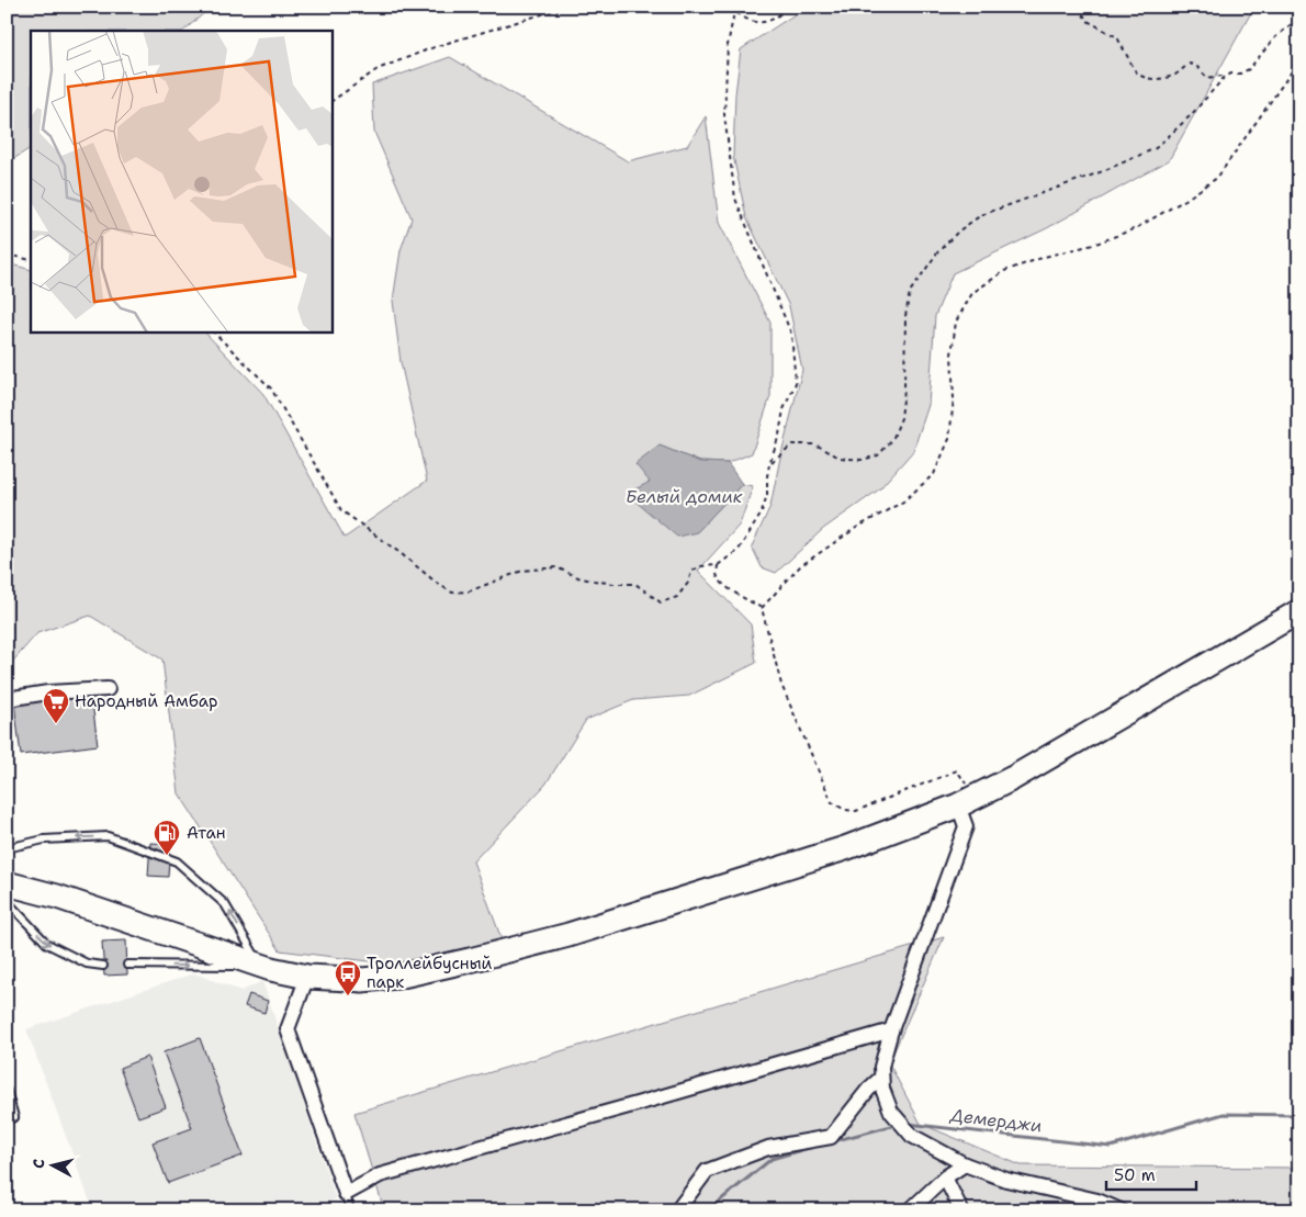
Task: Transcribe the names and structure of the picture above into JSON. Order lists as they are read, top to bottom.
{
  "water": ["Белый домик", "Демерджи"],
  "places": {
    "supermarket": ["Народный Амбар"],
    "fuel station": ["Атан"],
    "bus stop": ["Троллейбусный парк"]
  },
  "scale_bar": "50 m",
  "north": "left"
}
